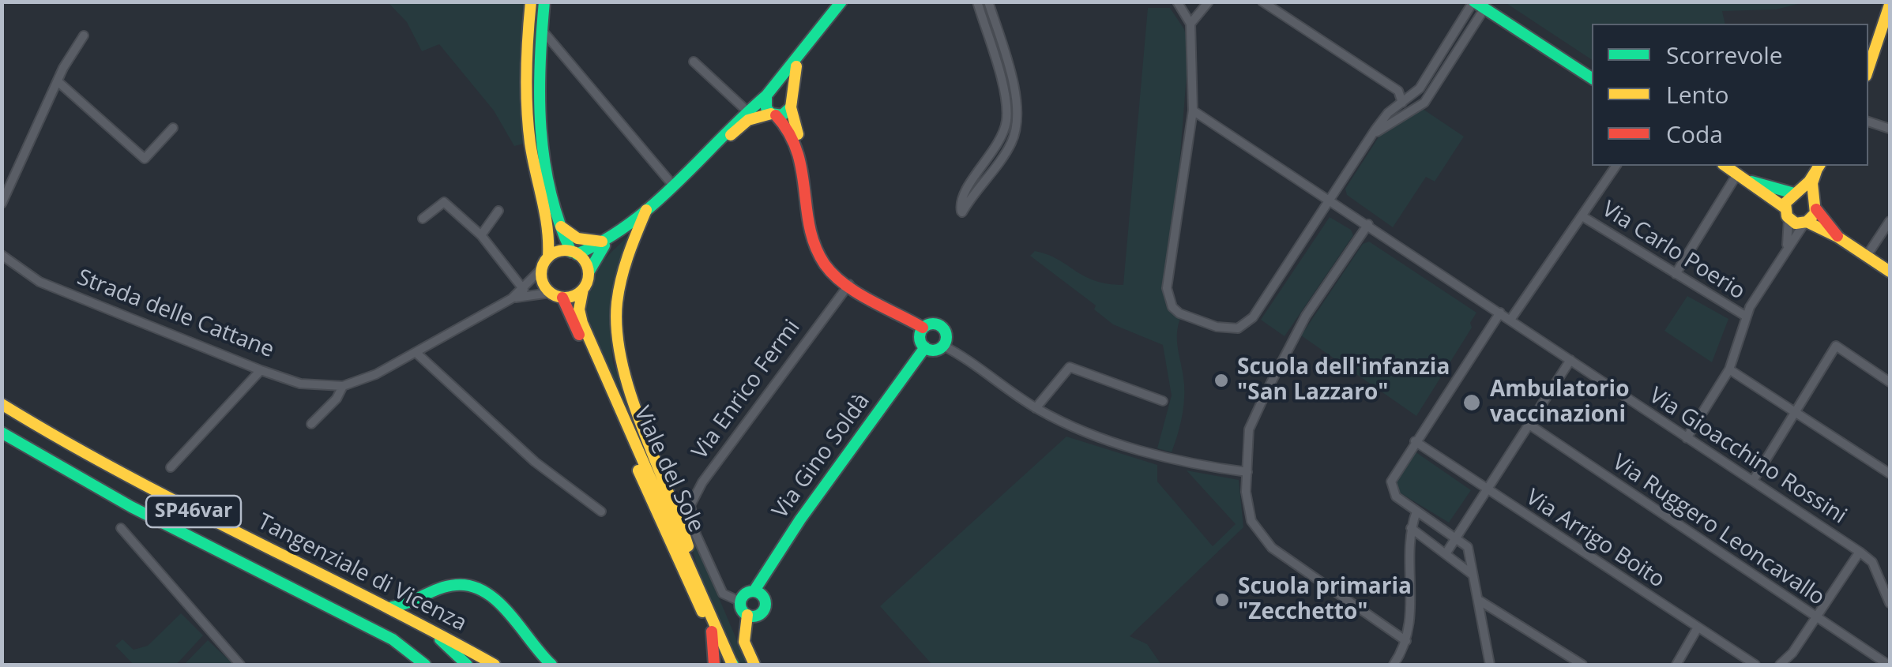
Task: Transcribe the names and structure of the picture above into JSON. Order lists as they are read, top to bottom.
{
  "streets": {
    "main road": [
      "Via Enrico Fermi",
      "Via Gino Soldà",
      "Viale del Sole",
      "SP46var",
      "Tangenziale di Vicenza"
    ],
    "street": [
      "Via Carlo Poerio",
      "Strada delle Cattane",
      "Via Gioacchino Rossini",
      "Via Ruggero Leoncavallo",
      "Via Arrigo Boito"
    ]
  },
  "crossings": [
    ["Strada delle Cattane", "Viale del Sole"],
    ["Via Enrico Fermi", "Via Gino Soldà"]
  ],
  "places": ["Scuola dell'infanzia \"San Lazzaro\"", "Ambulatorio vaccinazioni", "Scuola primaria \"Zecchetto\""],
  "legend": ["Scorrevole", "Lento", "Coda"]
}
